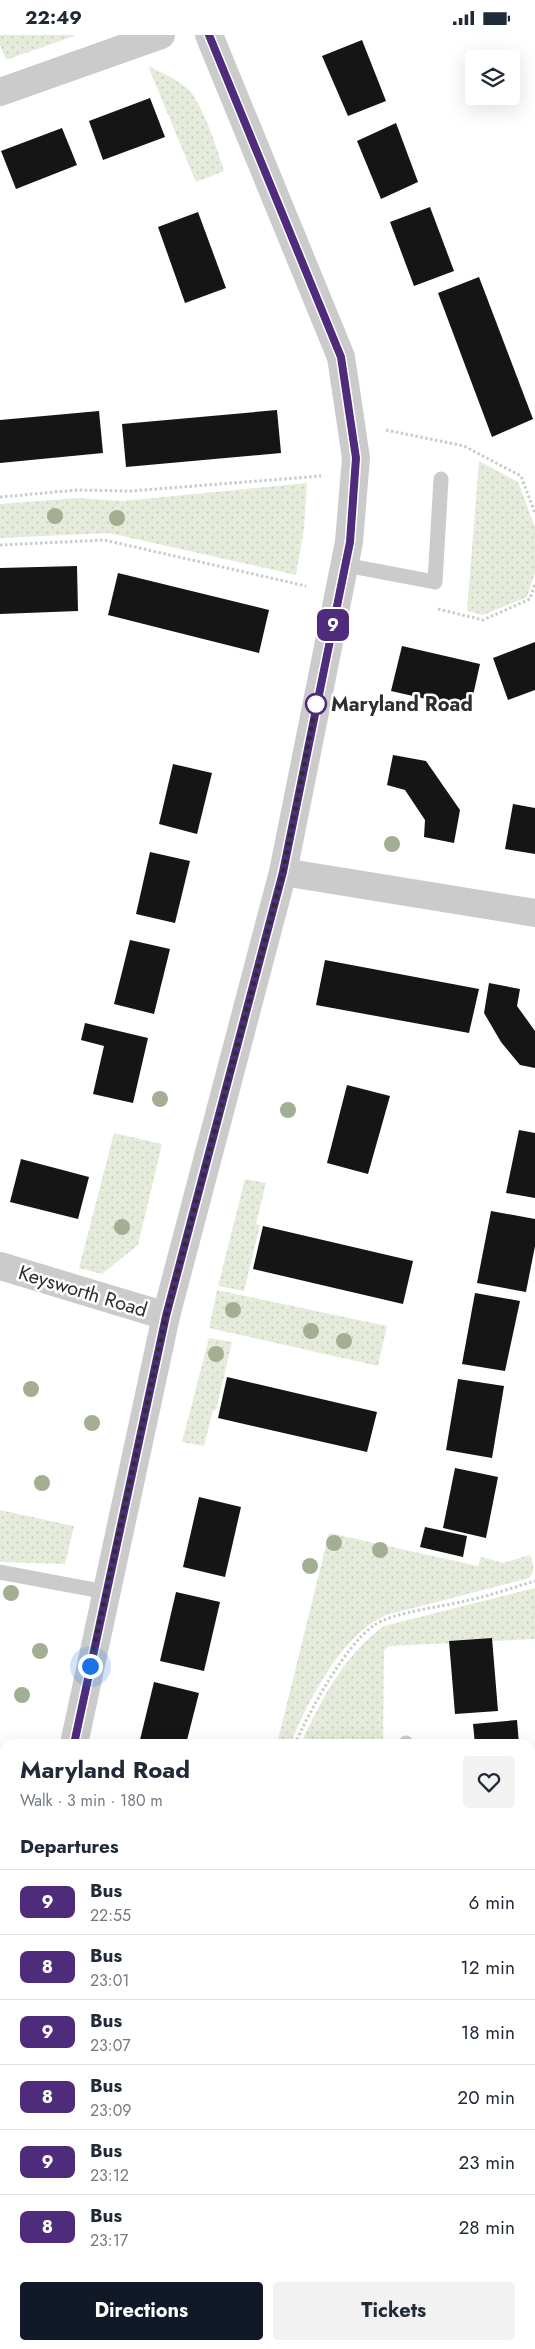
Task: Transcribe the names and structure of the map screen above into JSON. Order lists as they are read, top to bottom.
{
  "streets": {
    "street": ["Keysworth Road"]
  },
  "places": ["Maryland Road"],
  "lines": ["bus line 9"],
  "page": {
    "status": "22:49",
    "on_map": "9",
    "heading": [
      ["Maryland Road", "Walk · 3 min · 180 m"],
      "Departures"
    ],
    "list": [
      {
        "mark": "9",
        "name": "Bus",
        "note": "22:55",
        "value": "6 min"
      },
      {
        "mark": "8",
        "name": "Bus",
        "note": "23:01",
        "value": "12 min"
      },
      {
        "mark": "9",
        "name": "Bus",
        "note": "23:07",
        "value": "18 min"
      },
      {
        "mark": "8",
        "name": "Bus",
        "note": "23:09",
        "value": "20 min"
      },
      {
        "mark": "9",
        "name": "Bus",
        "note": "23:12",
        "value": "23 min"
      },
      {
        "mark": "8",
        "name": "Bus",
        "note": "23:17",
        "value": "28 min"
      }
    ],
    "buttons": ["Directions", "Tickets"]
  }
}
